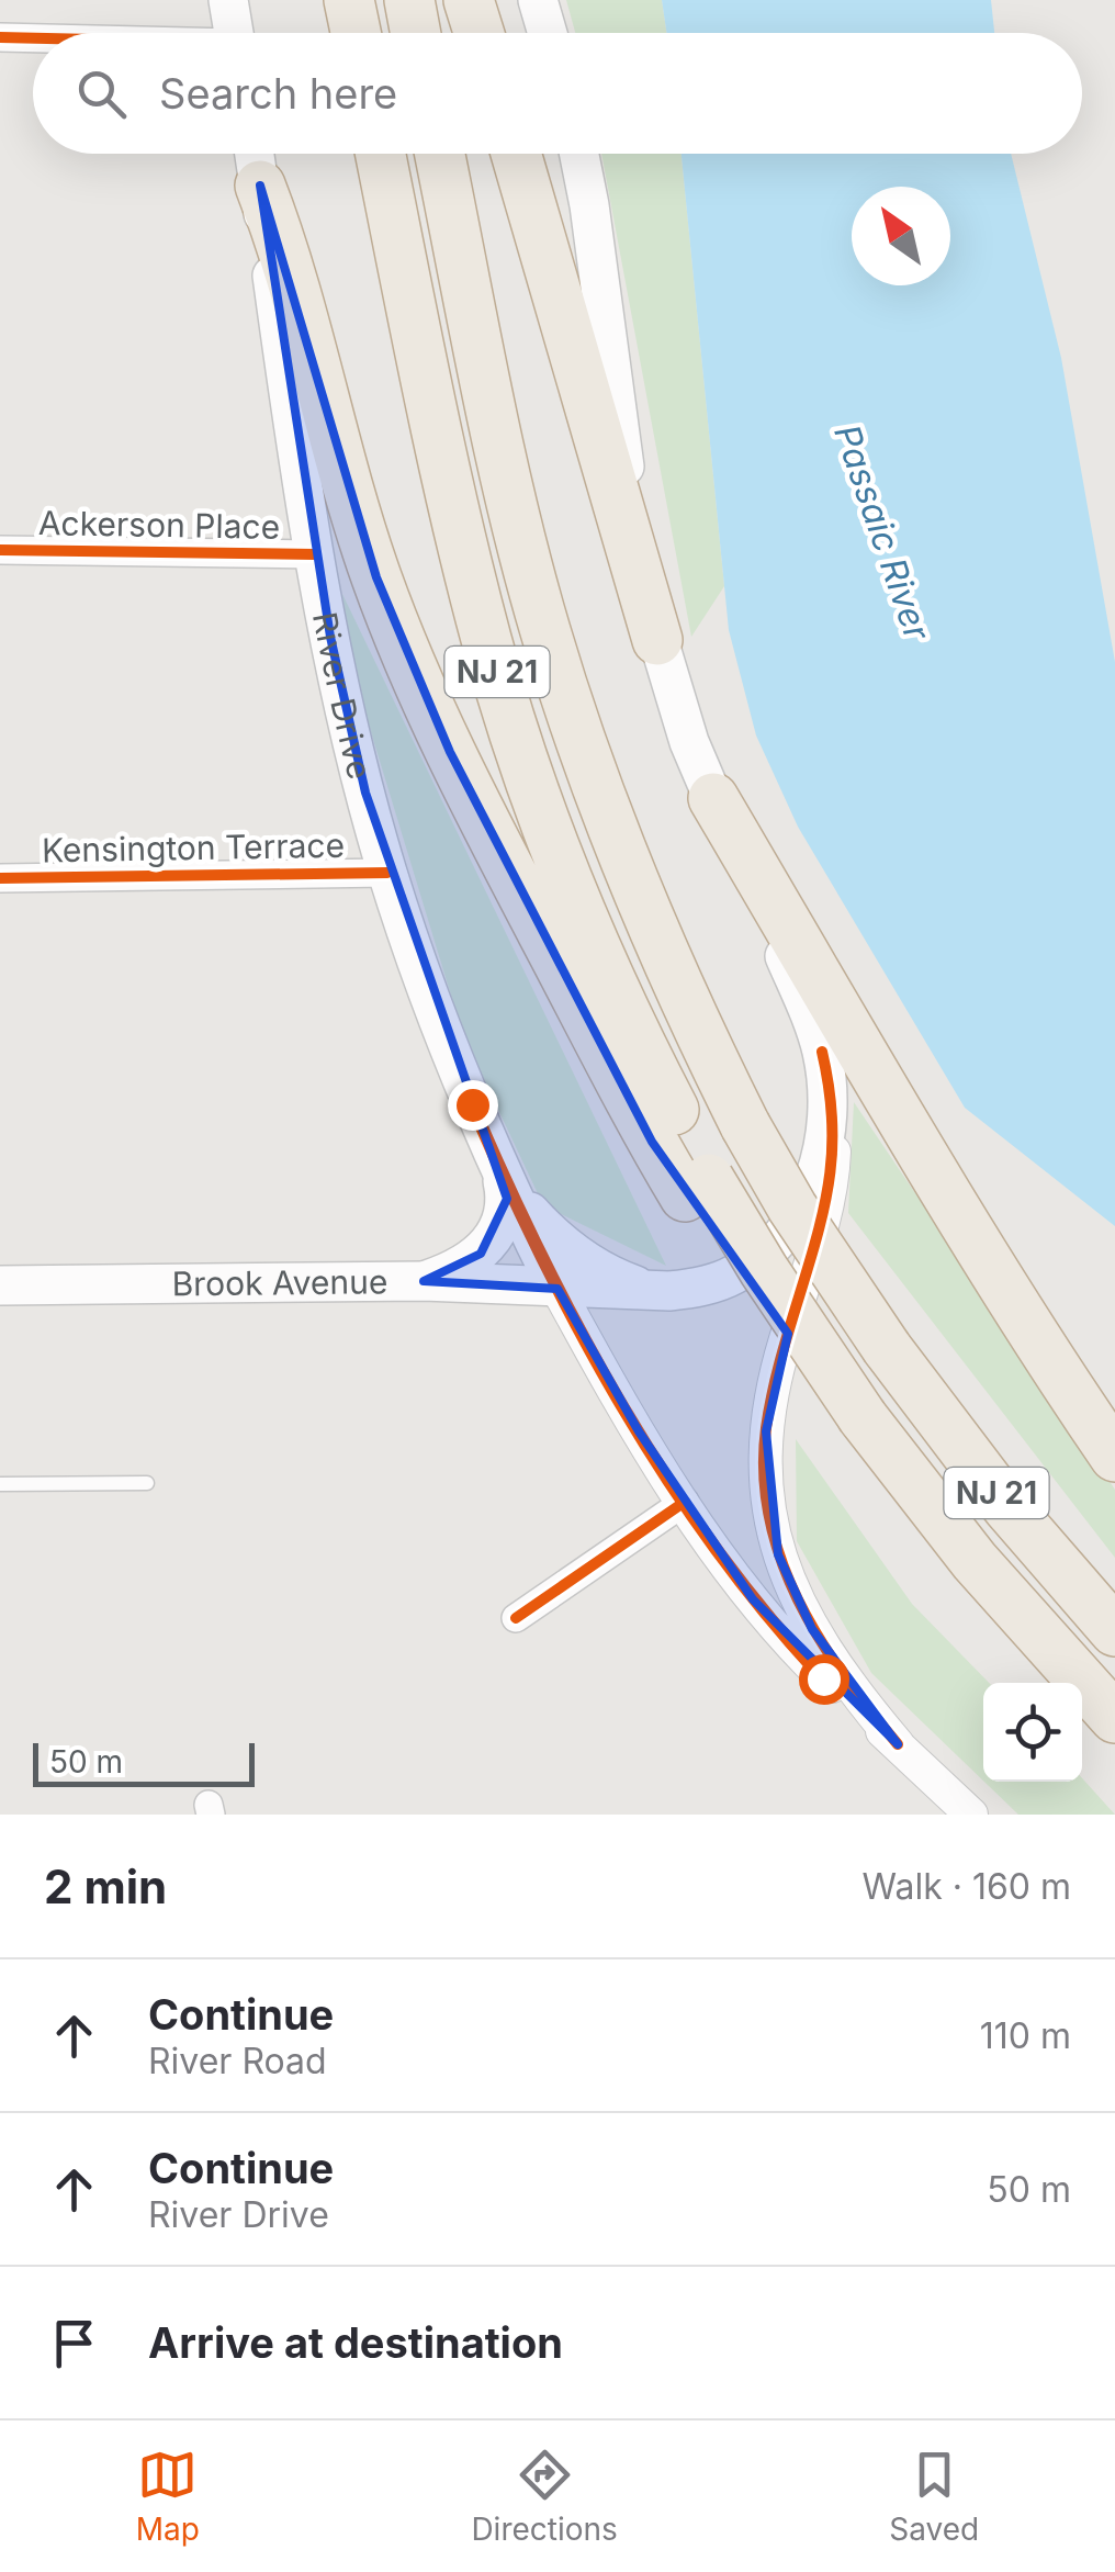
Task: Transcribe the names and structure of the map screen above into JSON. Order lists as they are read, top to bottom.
{
  "streets": {
    "highway": ["NJ 21"],
    "main road": ["River Drive", "Brook Avenue"],
    "street": ["Ackerson Place", "Kensington Terrace"]
  },
  "crossings": [
    ["Ackerson Place", "River Drive"],
    ["River Drive", "Kensington Terrace"],
    ["River Drive", "Brook Avenue"]
  ],
  "water": ["Passaic River"],
  "scale_bar": "50 m",
  "north": "top left",
  "page": {
    "search": "Search here",
    "scale": "50 m",
    "heading": ["2 min", "Walk · 160 m"],
    "list": [
      ["Continue", "River Road", "110 m"],
      ["Continue", "River Drive", "50 m"],
      "Arrive at destination"
    ],
    "nav": ["Map", "Directions", "Saved"]
  }
}
